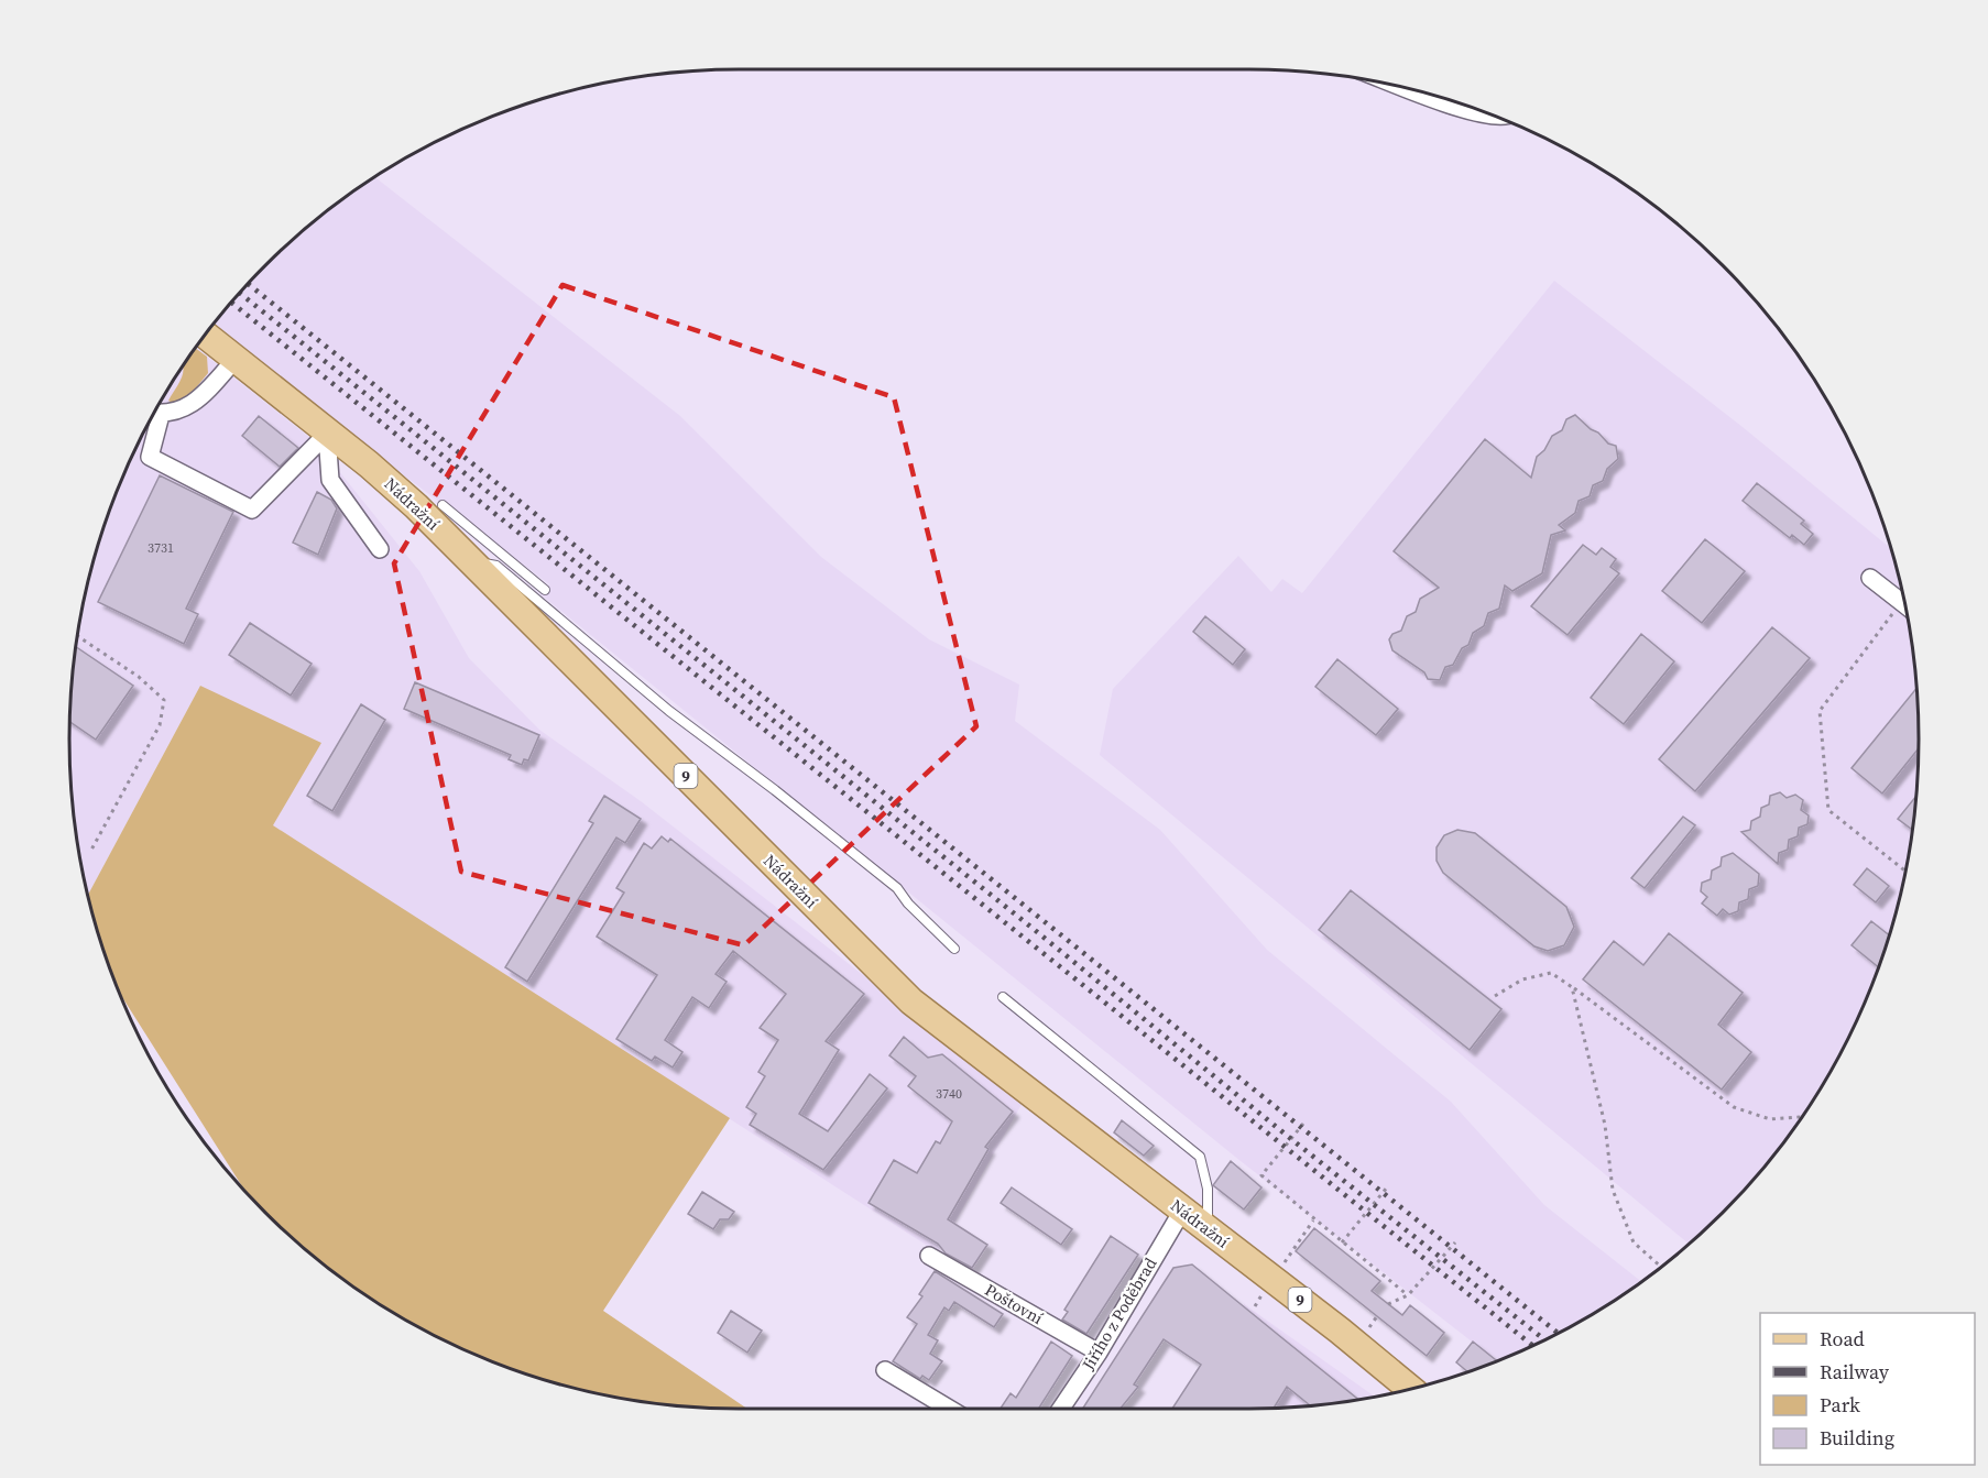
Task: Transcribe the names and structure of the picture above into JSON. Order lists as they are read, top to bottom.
{
  "streets": {
    "main road": ["Nádražní", "9"],
    "street": ["Poštovní", "Jiřího z Poděbrad"]
  },
  "crossings": [
    ["Nádražní", "Jiřího z Poděbrad"],
    ["Poštovní", "Jiřího z Poděbrad"]
  ],
  "house_numbers": ["3731", "3740"],
  "legend": [
    "Road",
    "Railway",
    "Park",
    "Building"
  ]
}
